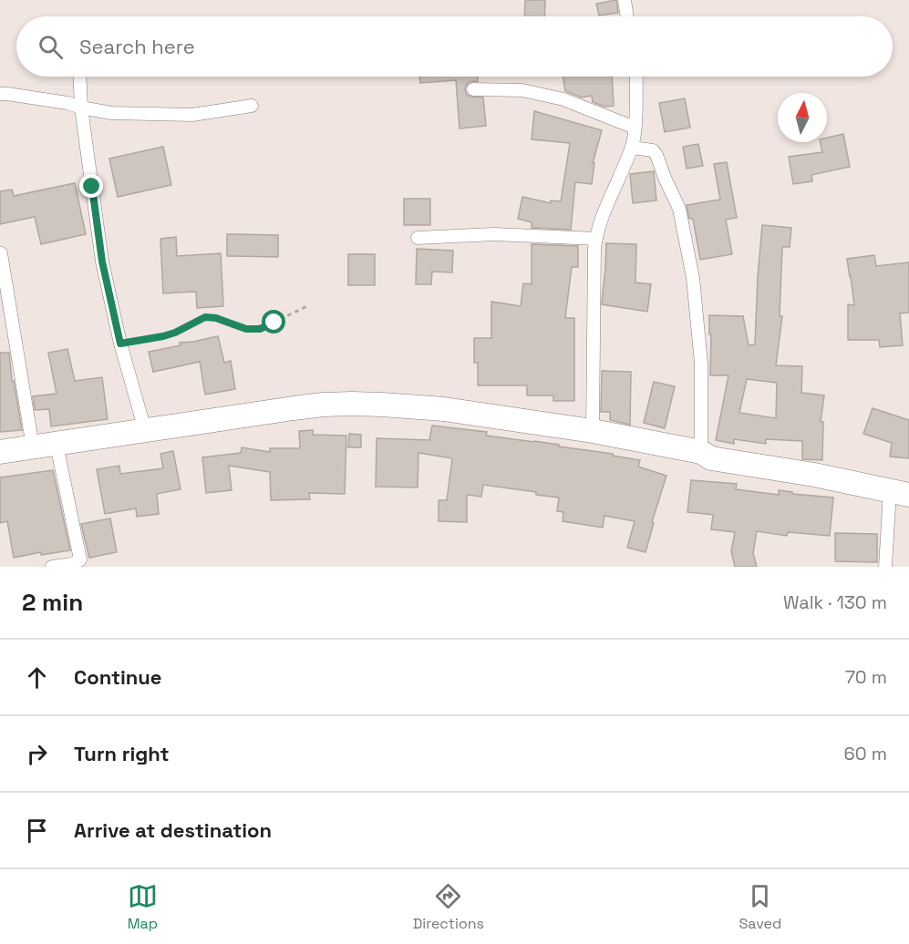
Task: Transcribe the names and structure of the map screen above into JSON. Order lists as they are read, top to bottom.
{
  "north": "top",
  "page": {
    "search": "Search here",
    "heading": ["2 min", "Walk · 130 m"],
    "list": [
      ["Continue", "70 m"],
      ["Turn right", "60 m"],
      "Arrive at destination"
    ],
    "nav": ["Map", "Directions", "Saved"]
  }
}
